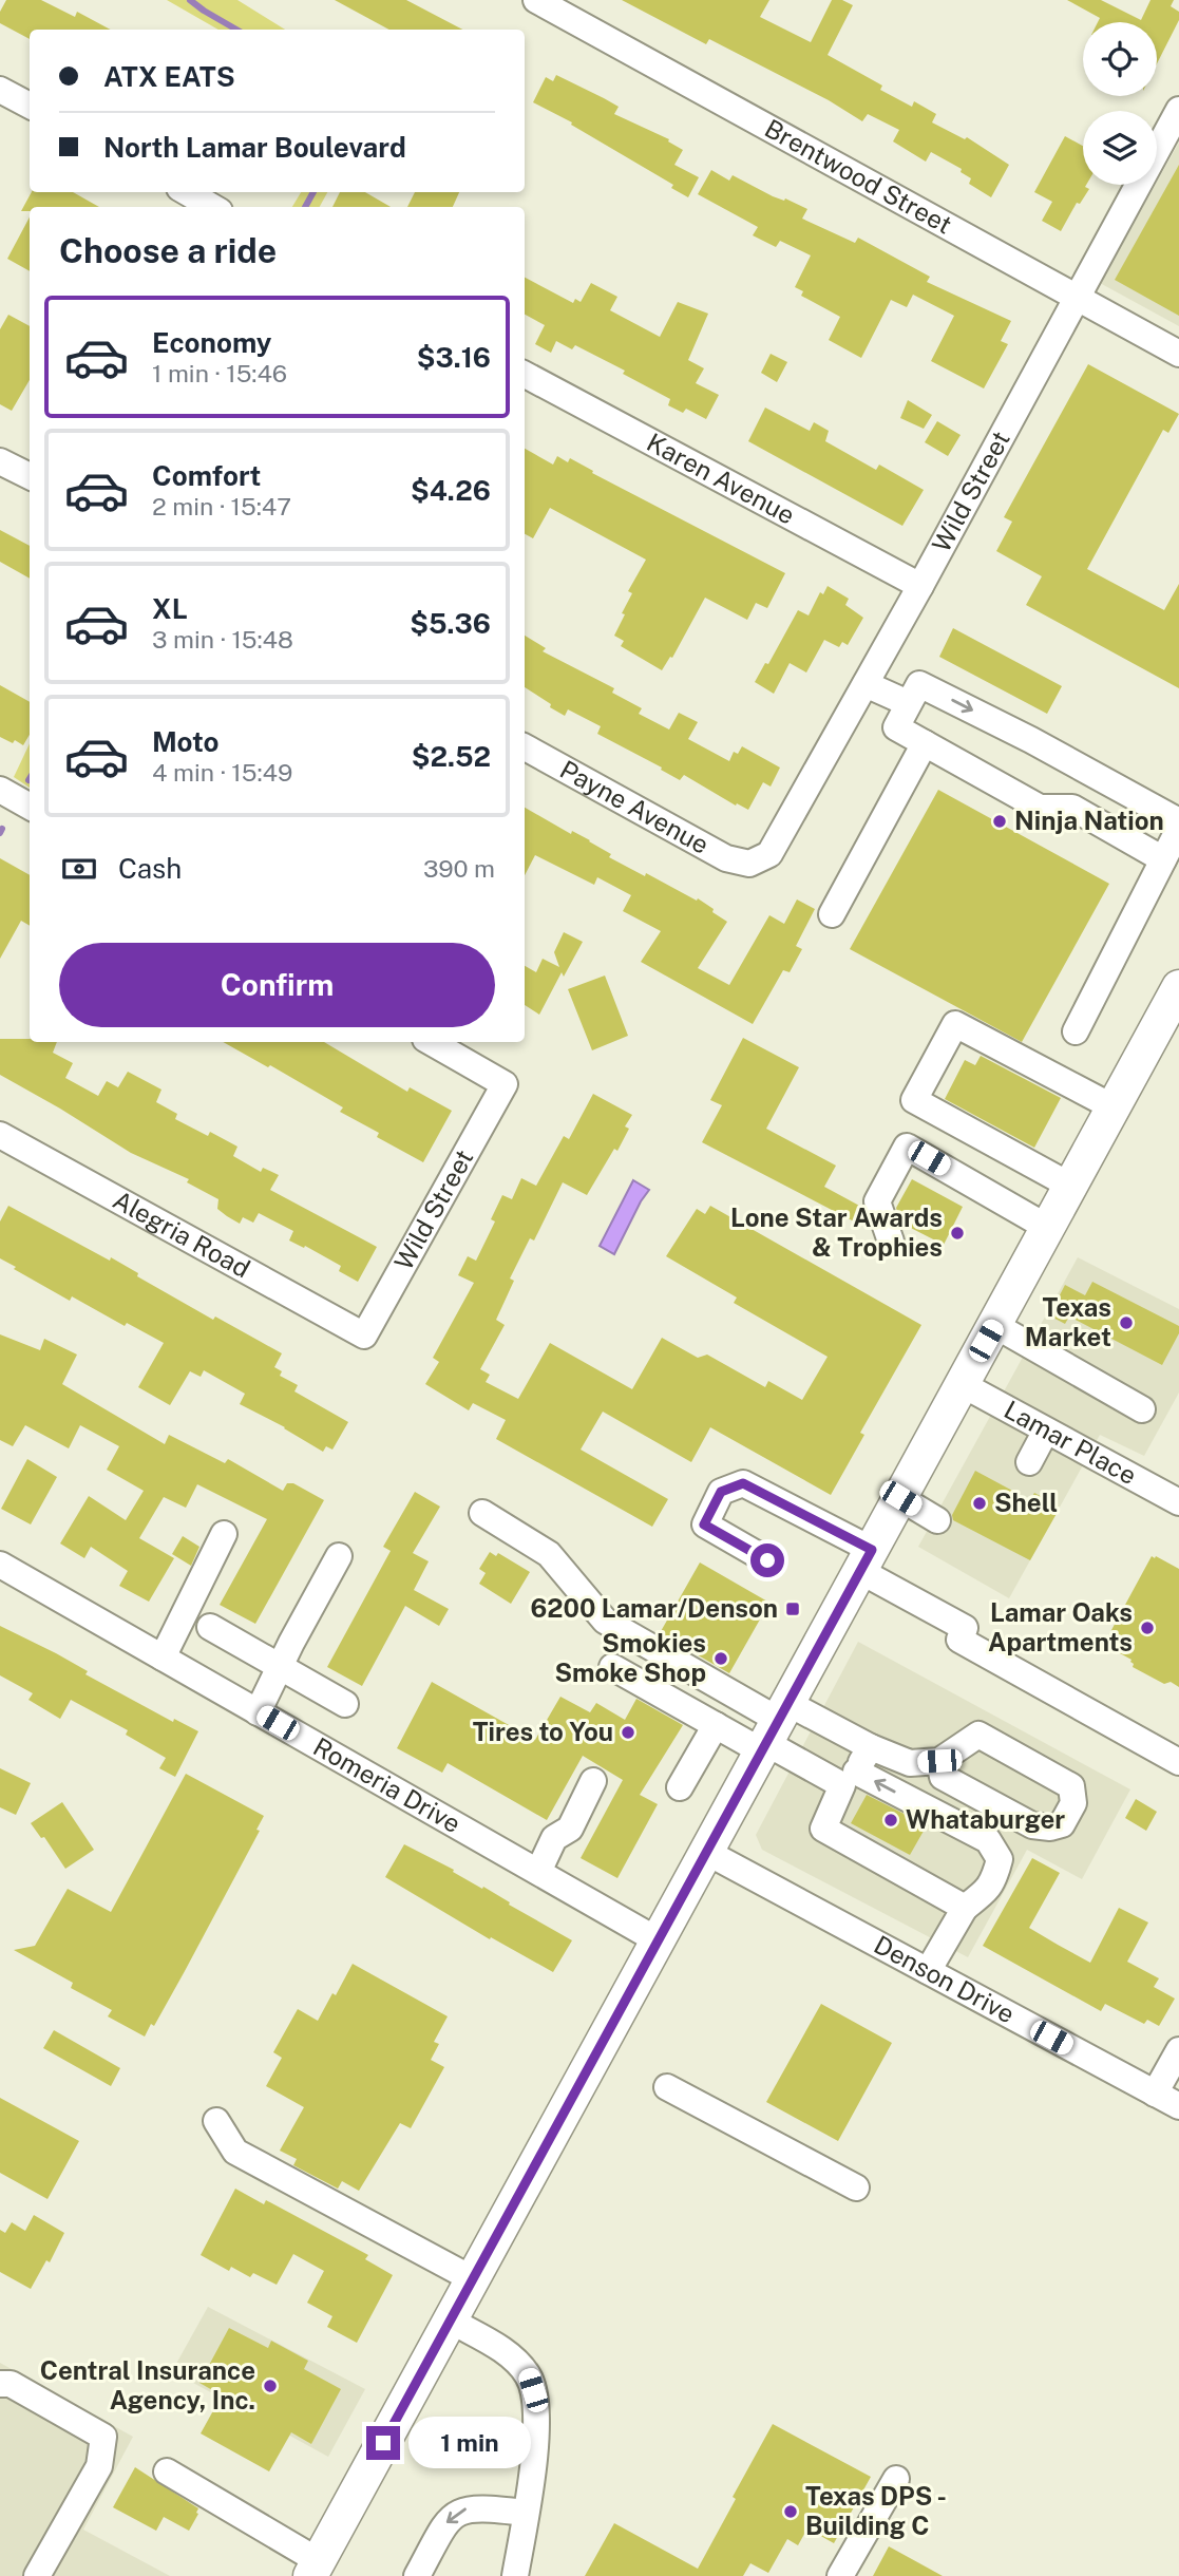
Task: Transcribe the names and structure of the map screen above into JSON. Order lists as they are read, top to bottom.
{
  "streets": {
    "street": [
      "Brentwood Street",
      "Karen Avenue",
      "Wild Street",
      "Payne Avenue",
      "Alegria Road",
      "Lamar Place",
      "Romeria Drive",
      "Denson Drive"
    ]
  },
  "crossings": [
    ["Brentwood Street", "Wild Street"],
    ["Karen Avenue", "Wild Street"],
    ["Wild Street", "Payne Avenue"],
    ["Wild Street", "Alegria Road"]
  ],
  "places": {
    "other": [
      "Ninja Nation",
      "Lone Star Awards & Trophies",
      "Texas Market",
      "Shell",
      "Lamar Oaks Apartments",
      "Smokies Smoke Shop",
      "Tires to You",
      "Whataburger",
      "Central Insurance Agency, Inc.",
      "Texas DPS - Building C"
    ],
    "transit": ["6200 Lamar/Denson"]
  },
  "page": {
    "banner": ["ATX EATS", "North Lamar Boulevard"],
    "heading": "Choose a ride",
    "list": [
      {
        "name": "Economy",
        "note": "1 min · 15:46",
        "value": "$3.16"
      },
      {
        "name": "Comfort",
        "note": "2 min · 15:47",
        "value": "$4.26"
      },
      {
        "name": "XL",
        "note": "3 min · 15:48",
        "value": "$5.36"
      },
      {
        "name": "Moto",
        "note": "4 min · 15:49",
        "value": "$2.52"
      }
    ],
    "pay": ["Cash", "390 m"],
    "buttons": "Confirm",
    "bubble": "1 min"
  }
}
